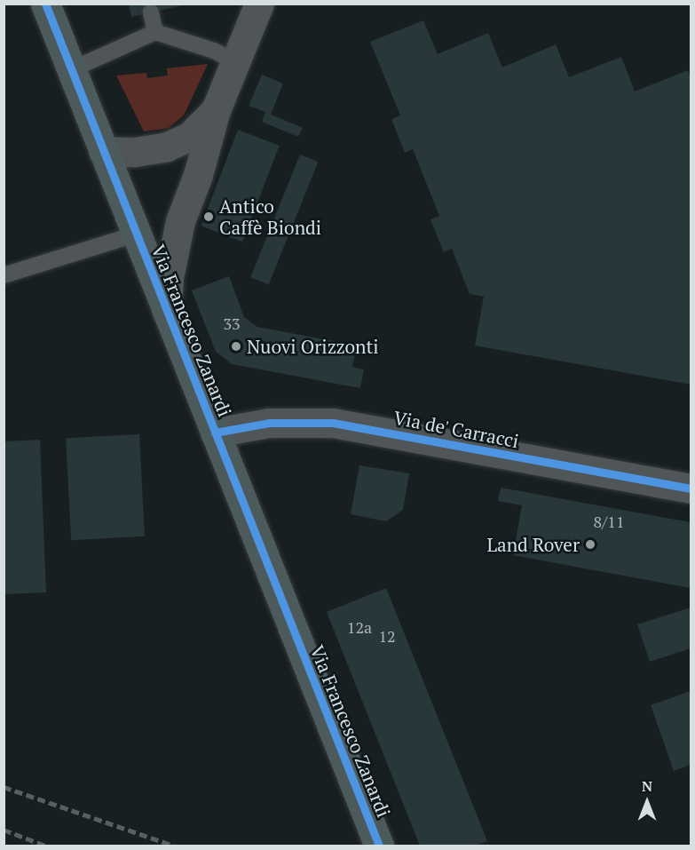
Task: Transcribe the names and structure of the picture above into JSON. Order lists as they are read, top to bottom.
{
  "streets": {
    "main road": ["Via Francesco Zanardi"],
    "street": ["Via de' Carracci"]
  },
  "crossings": [
    ["Via Francesco Zanardi", "Via de' Carracci"]
  ],
  "places": ["Antico Caffè Biondi", "Nuovi Orizzonti", "Land Rover"],
  "house_numbers": [
    "33",
    "8/11",
    "12a",
    "12"
  ],
  "north": "top"
}
